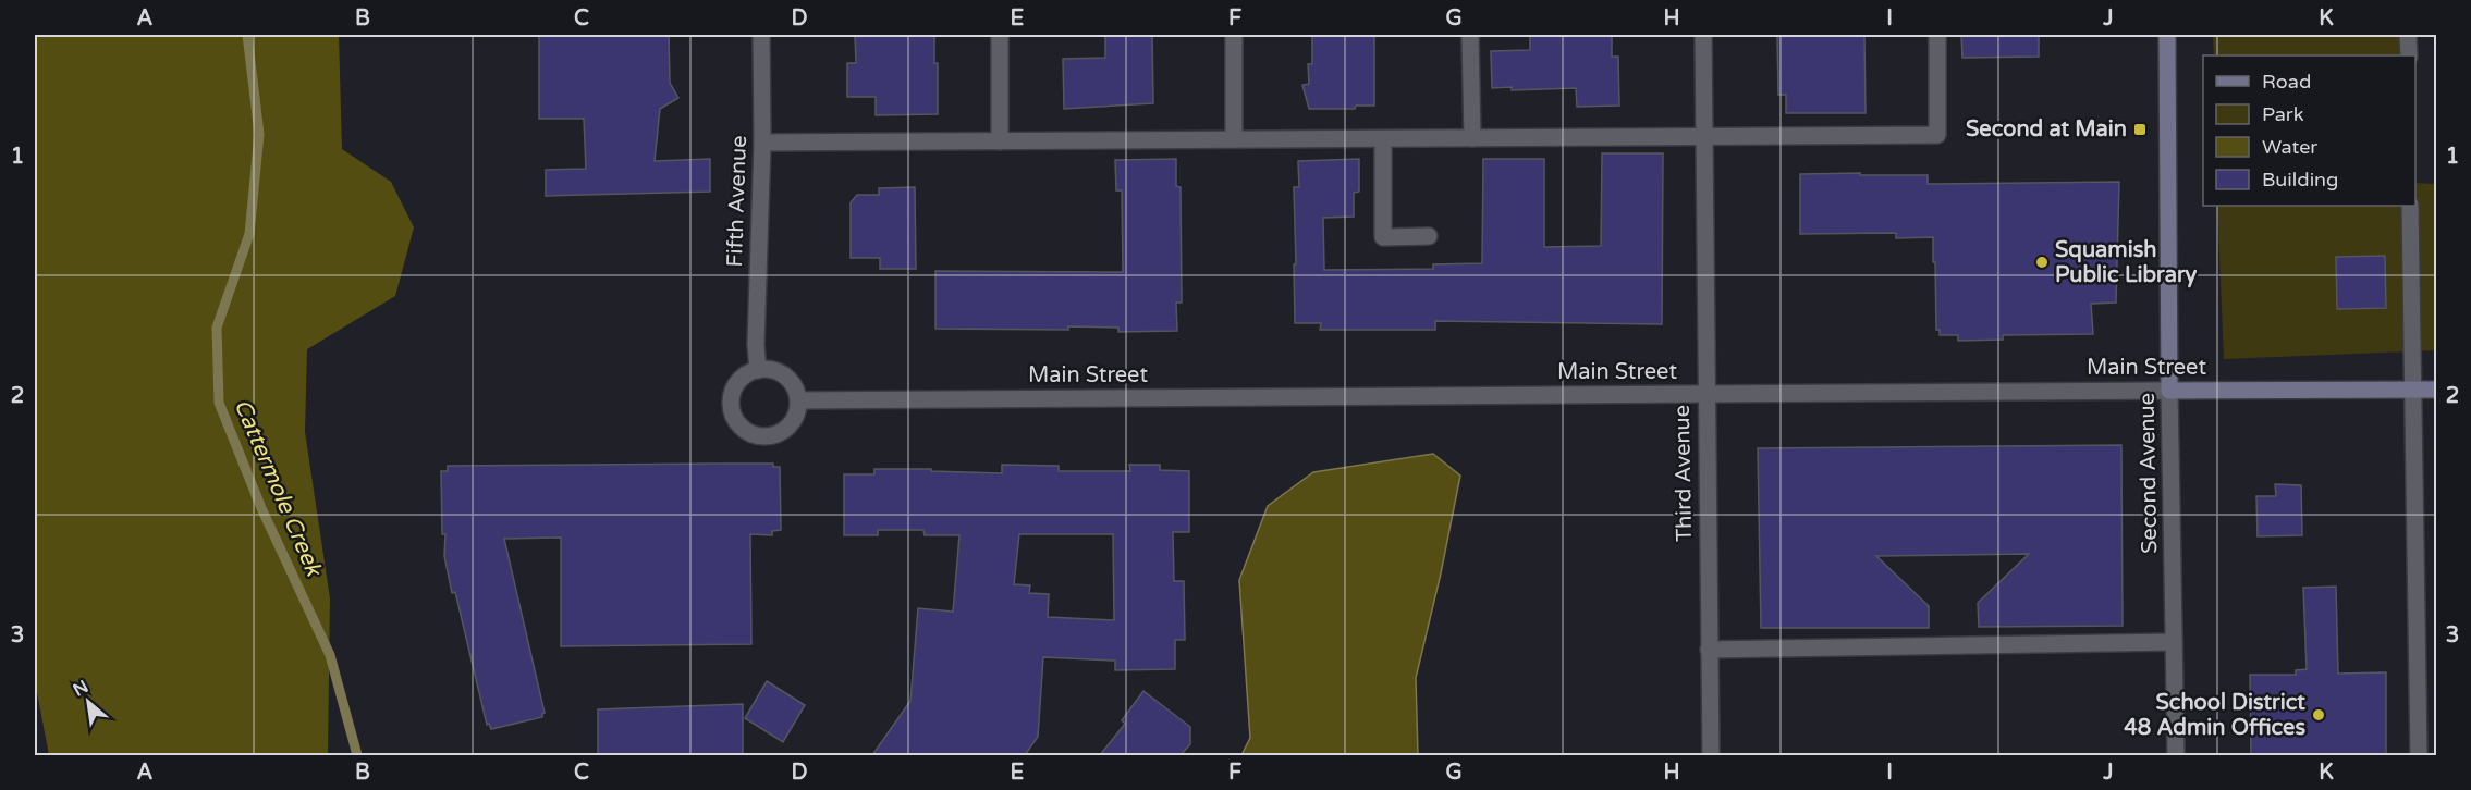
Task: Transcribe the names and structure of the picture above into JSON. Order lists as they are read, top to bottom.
{
  "streets": {
    "street": [
      "Fifth Avenue",
      "Main Street",
      "Third Avenue",
      "Second Avenue"
    ]
  },
  "crossings": [
    ["Fifth Avenue", "Main Street"],
    ["Main Street", "Third Avenue"],
    ["Main Street", "Second Avenue"]
  ],
  "water": ["Cattermole Creek"],
  "places": {
    "transit": ["Second at Main"],
    "other": ["Squamish Public Library", "School District 48 Admin Offices"]
  },
  "legend": [
    "Road",
    "Park",
    "Water",
    "Building"
  ],
  "north": "top left",
  "grid": {
    "columns": [
      "A",
      "B",
      "C",
      "D",
      "E",
      "F",
      "G",
      "H",
      "I",
      "J",
      "K"
    ],
    "rows": ["1", "2", "3"]
  }
}
